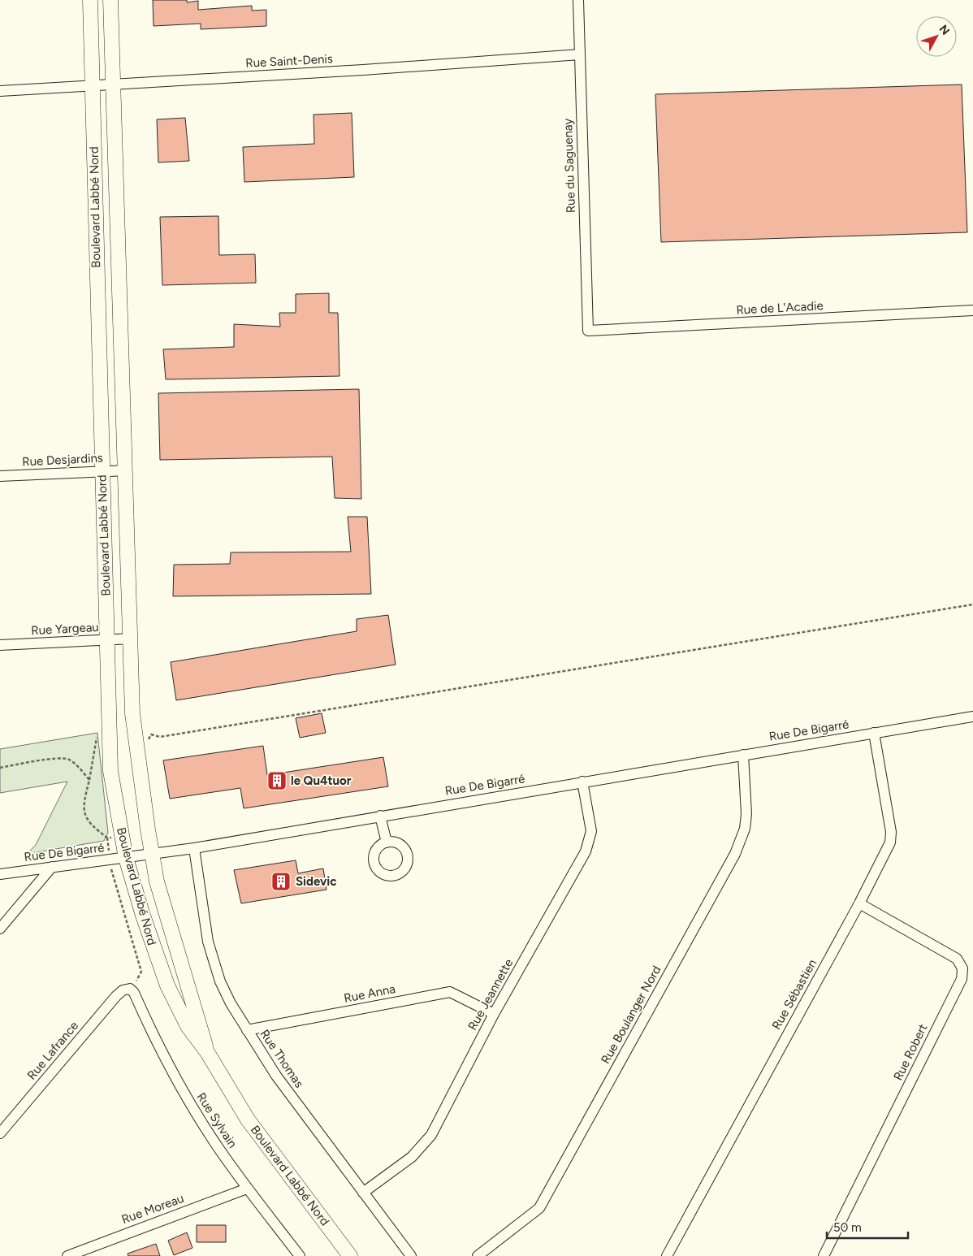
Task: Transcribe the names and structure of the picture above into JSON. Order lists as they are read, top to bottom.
{
  "streets": {
    "main road": ["Boulevard Labbé Nord"],
    "street": [
      "Rue Saint-Denis",
      "Rue du Saguenay",
      "Rue de L'Acadie",
      "Rue Desjardins",
      "Rue Yargeau",
      "Rue De Bigarré",
      "Rue Anna",
      "Rue Jeannette",
      "Rue Sébastien",
      "Rue Boulanger Nord",
      "Rue Lafrance",
      "Rue Robert",
      "Rue Thomas",
      "Rue Sylvain",
      "Rue Moreau"
    ]
  },
  "crossings": [
    ["Rue Saint-Denis", "Rue du Saguenay"],
    ["Rue Saint-Denis", "Boulevard Labbé Nord"],
    ["Rue du Saguenay", "Rue de L'Acadie"],
    ["Boulevard Labbé Nord", "Rue Desjardins"],
    ["Boulevard Labbé Nord", "Rue Yargeau"],
    ["Boulevard Labbé Nord", "Rue De Bigarré"],
    ["Rue De Bigarré", "Rue Jeannette"],
    ["Rue De Bigarré", "Rue Sébastien"],
    ["Rue De Bigarré", "Rue Boulanger Nord"],
    ["Rue De Bigarré", "Rue Thomas"],
    ["Rue Anna", "Rue Jeannette"],
    ["Rue Anna", "Rue Thomas"],
    ["Rue Jeannette", "Rue Thomas"],
    ["Rue Sébastien", "Rue Robert"],
    ["Rue Lafrance", "Rue Sylvain"],
    ["Rue Sylvain", "Rue Moreau"]
  ],
  "places": {
    "building": ["le Qu4tuor", "Sidevic"]
  },
  "scale_bar": "50 m",
  "north": "top right"
}
